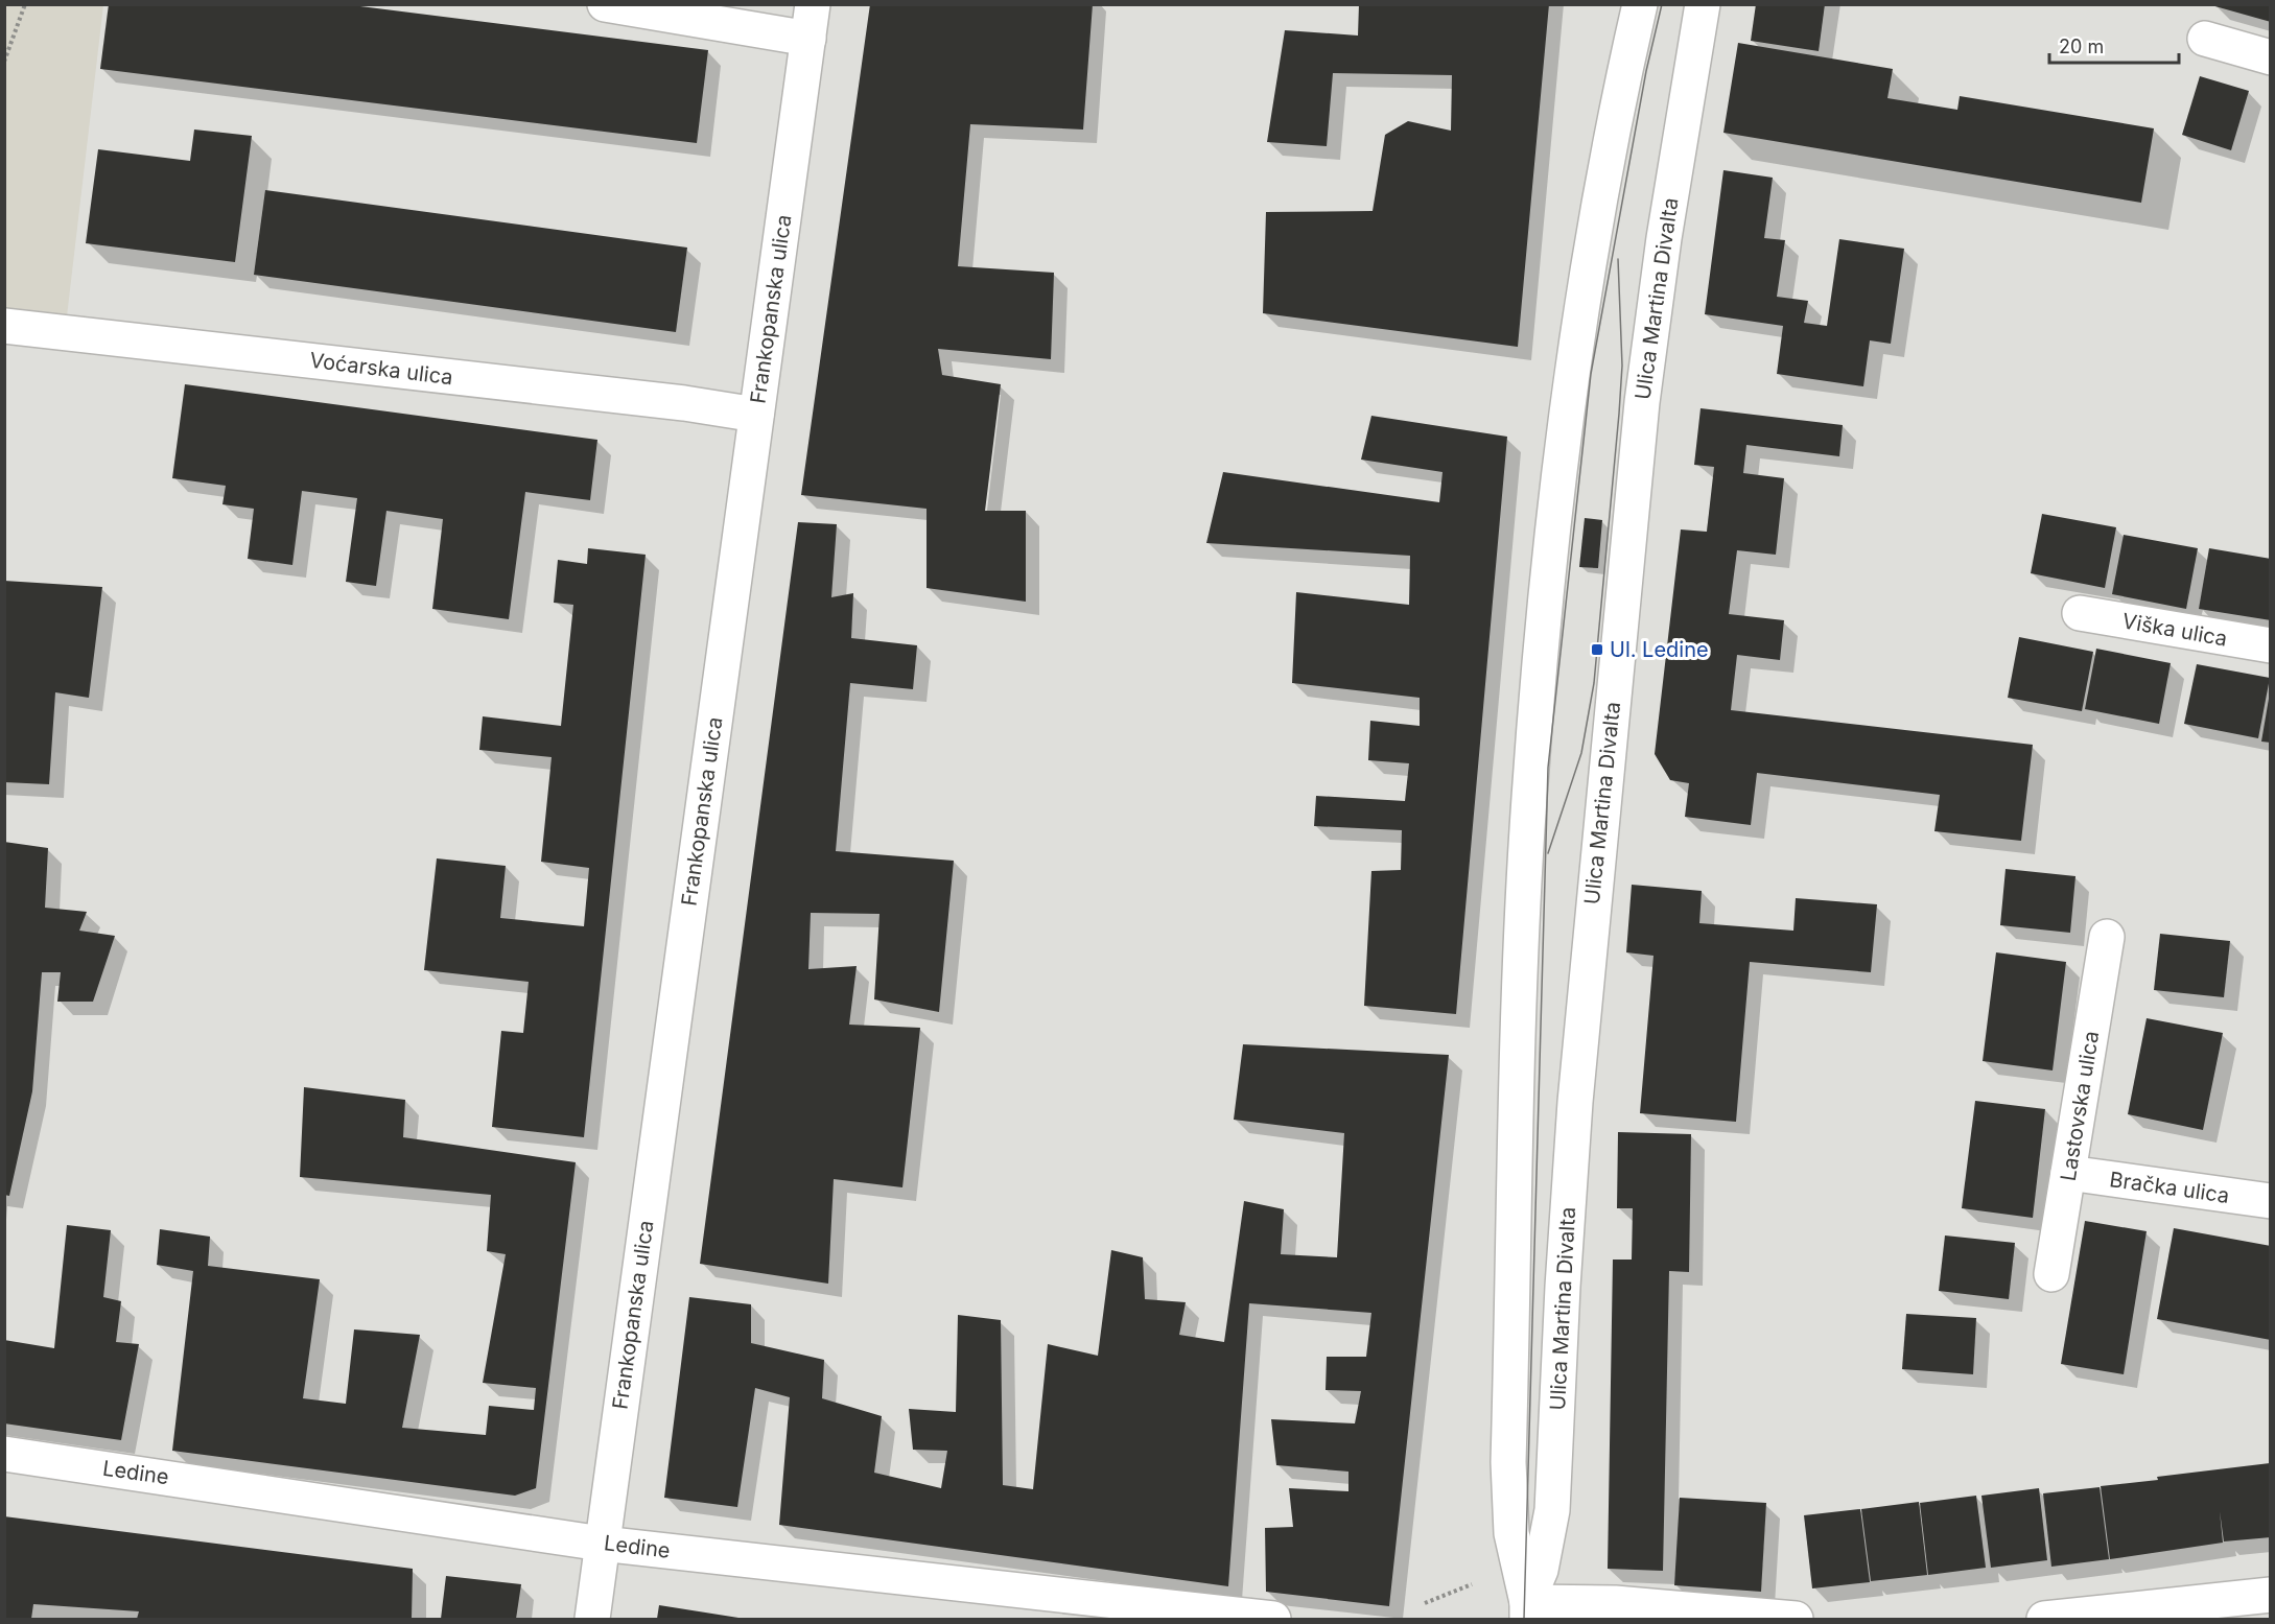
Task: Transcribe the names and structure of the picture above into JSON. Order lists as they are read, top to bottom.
{
  "streets": {
    "street": [
      "Ulica Martina Divalta",
      "Frankopanska ulica",
      "Voćarska ulica",
      "Viška ulica",
      "Lastovska ulica",
      "Bračka ulica",
      "Ledine"
    ]
  },
  "crossings": [
    ["Frankopanska ulica", "Voćarska ulica"],
    ["Frankopanska ulica", "Ledine"],
    ["Lastovska ulica", "Bračka ulica"]
  ],
  "places": {
    "transit": ["Ul. Ledine"]
  },
  "scale_bar": "20 m"
}
